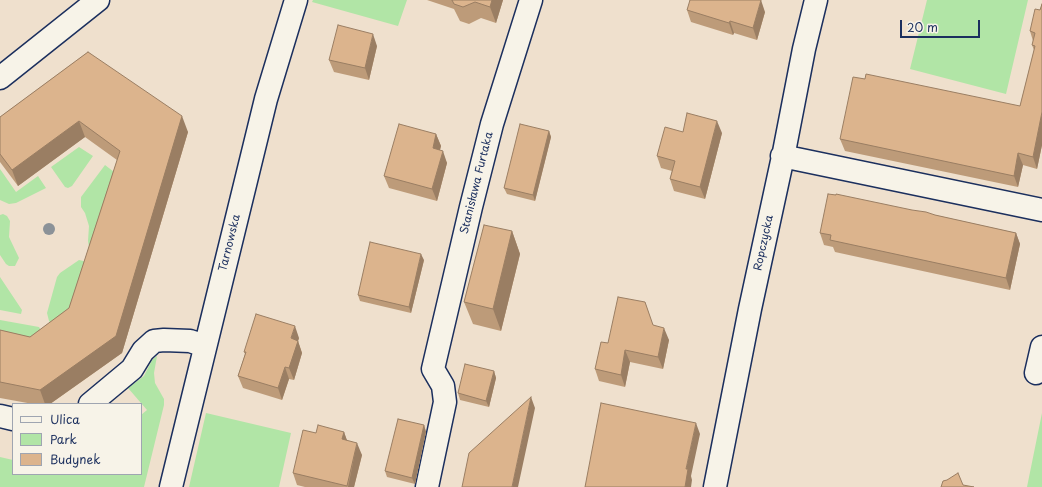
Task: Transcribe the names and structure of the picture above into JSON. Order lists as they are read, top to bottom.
{
  "streets": {
    "street": ["Stanisława Furtaka", "Tarnowska", "Ropczycka"]
  },
  "legend": ["Ulica", "Park", "Budynek"],
  "scale_bar": "20 m"
}
